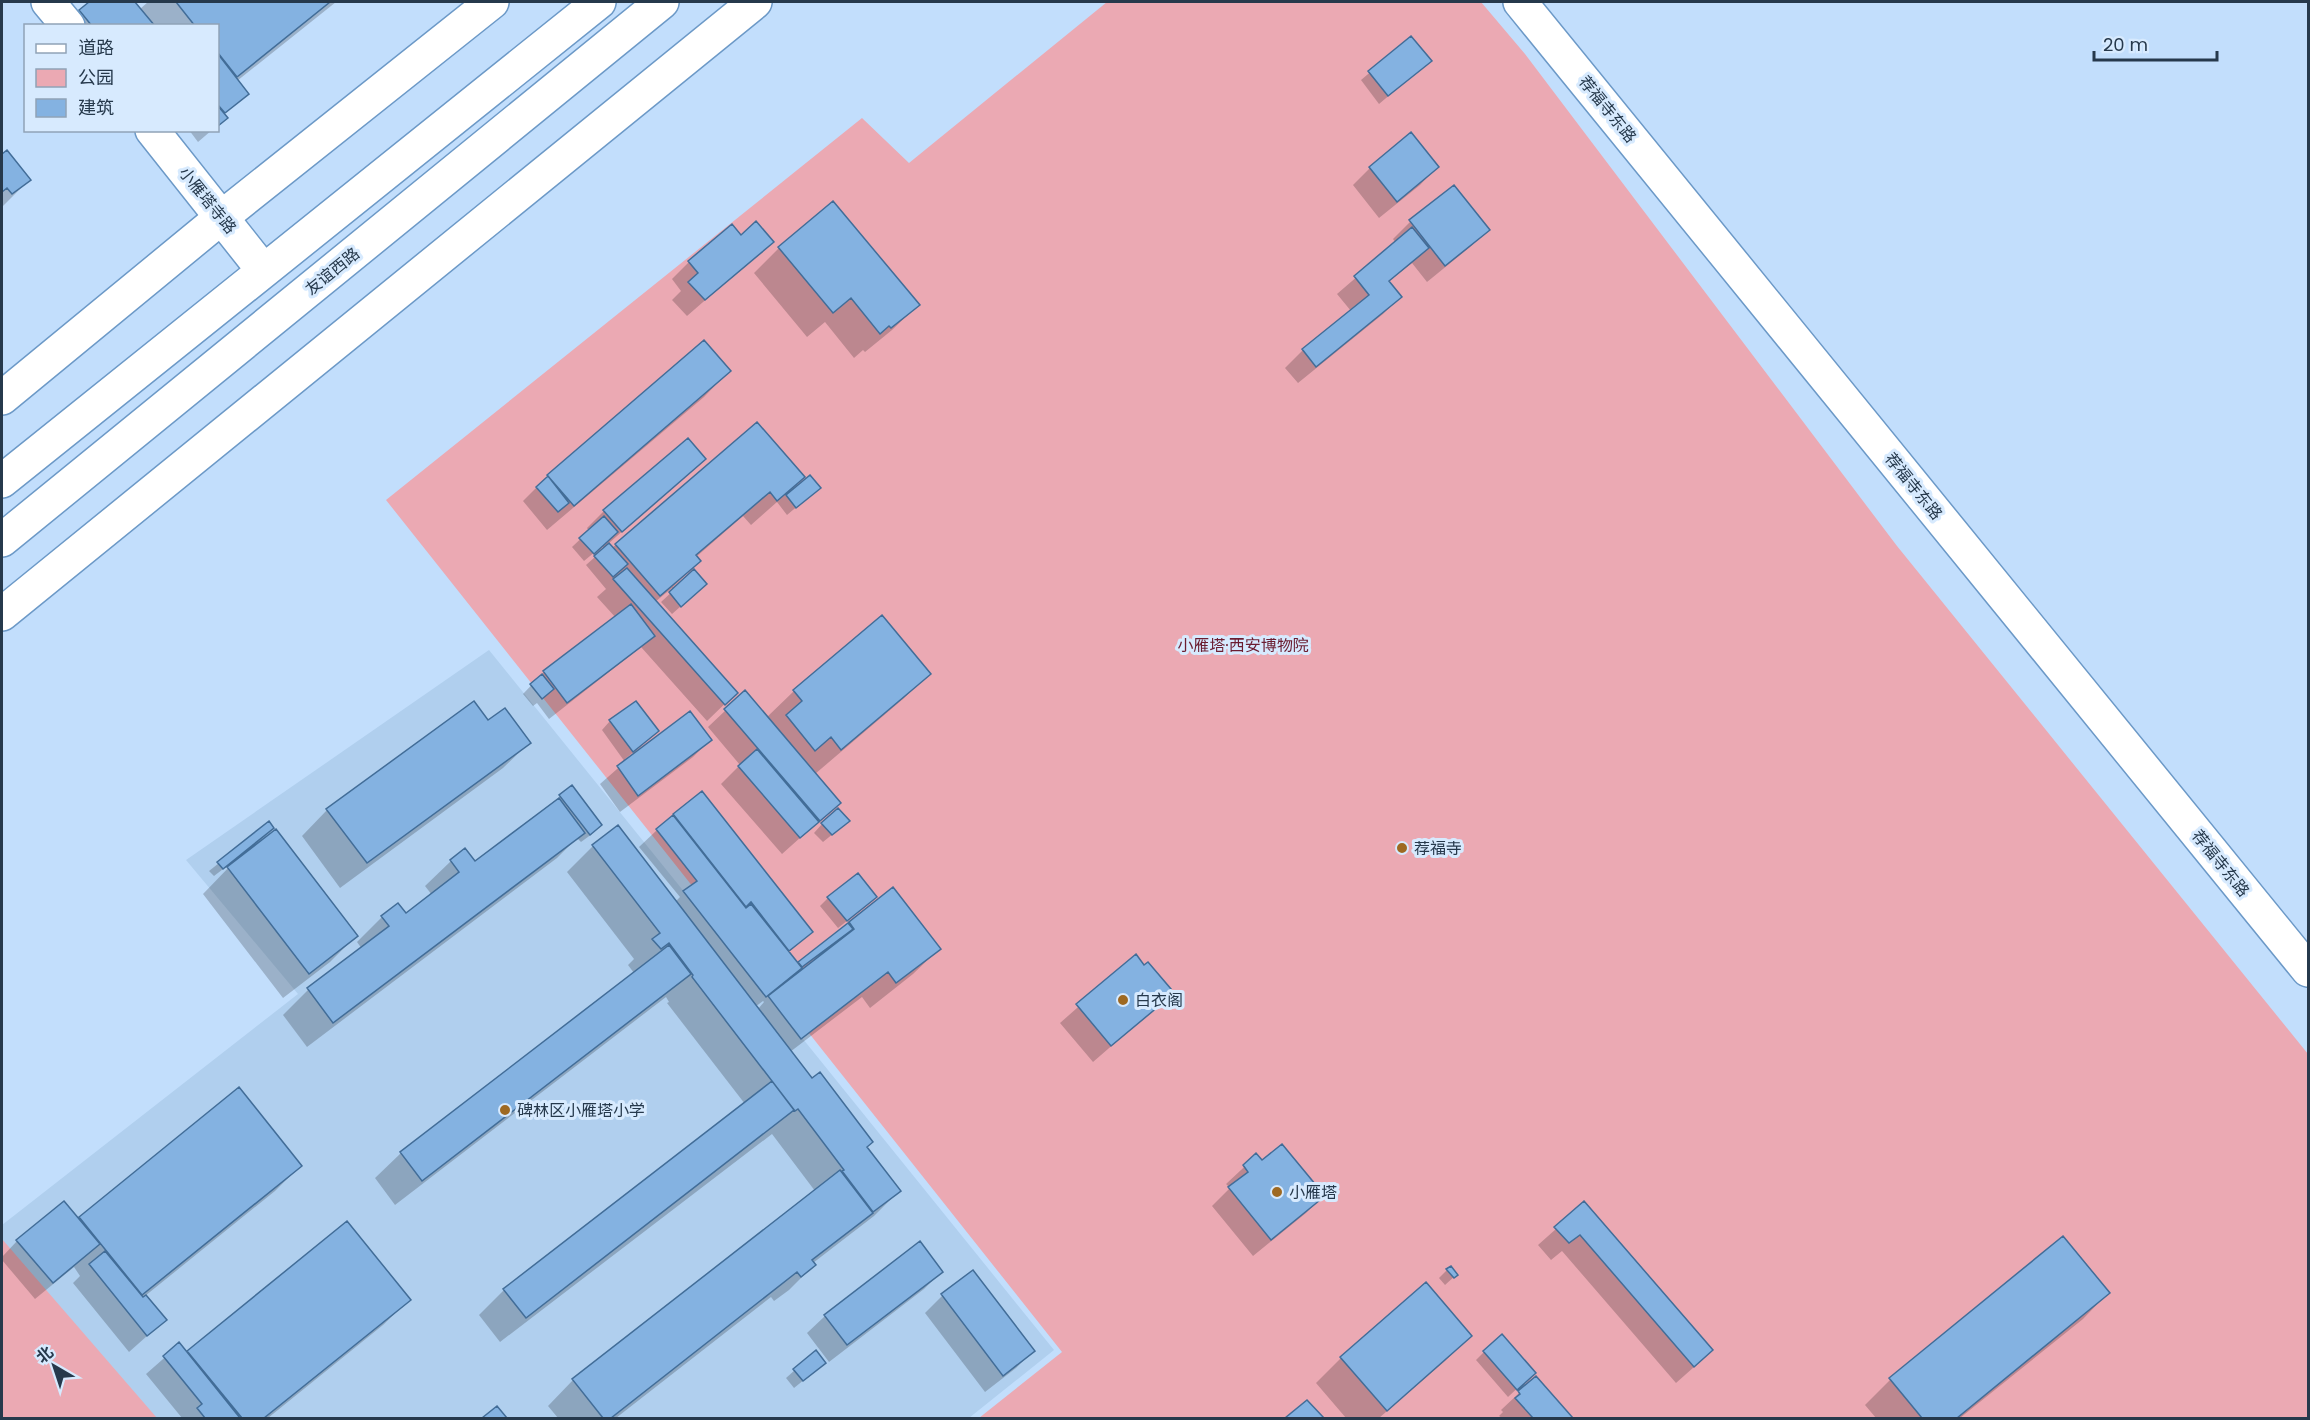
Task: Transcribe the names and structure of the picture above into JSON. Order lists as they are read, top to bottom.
{
  "streets": {
    "street": ["荐福寺东路", "小雁塔寺路", "友谊西路"]
  },
  "parks": ["小雁塔·西安博物院"],
  "places": [
    "荐福寺",
    "白衣阁",
    "碑林区小雁塔小学",
    "小雁塔"
  ],
  "legend": ["道路", "公园", "建筑"],
  "scale_bar": "20 m",
  "north": "top left"
}
